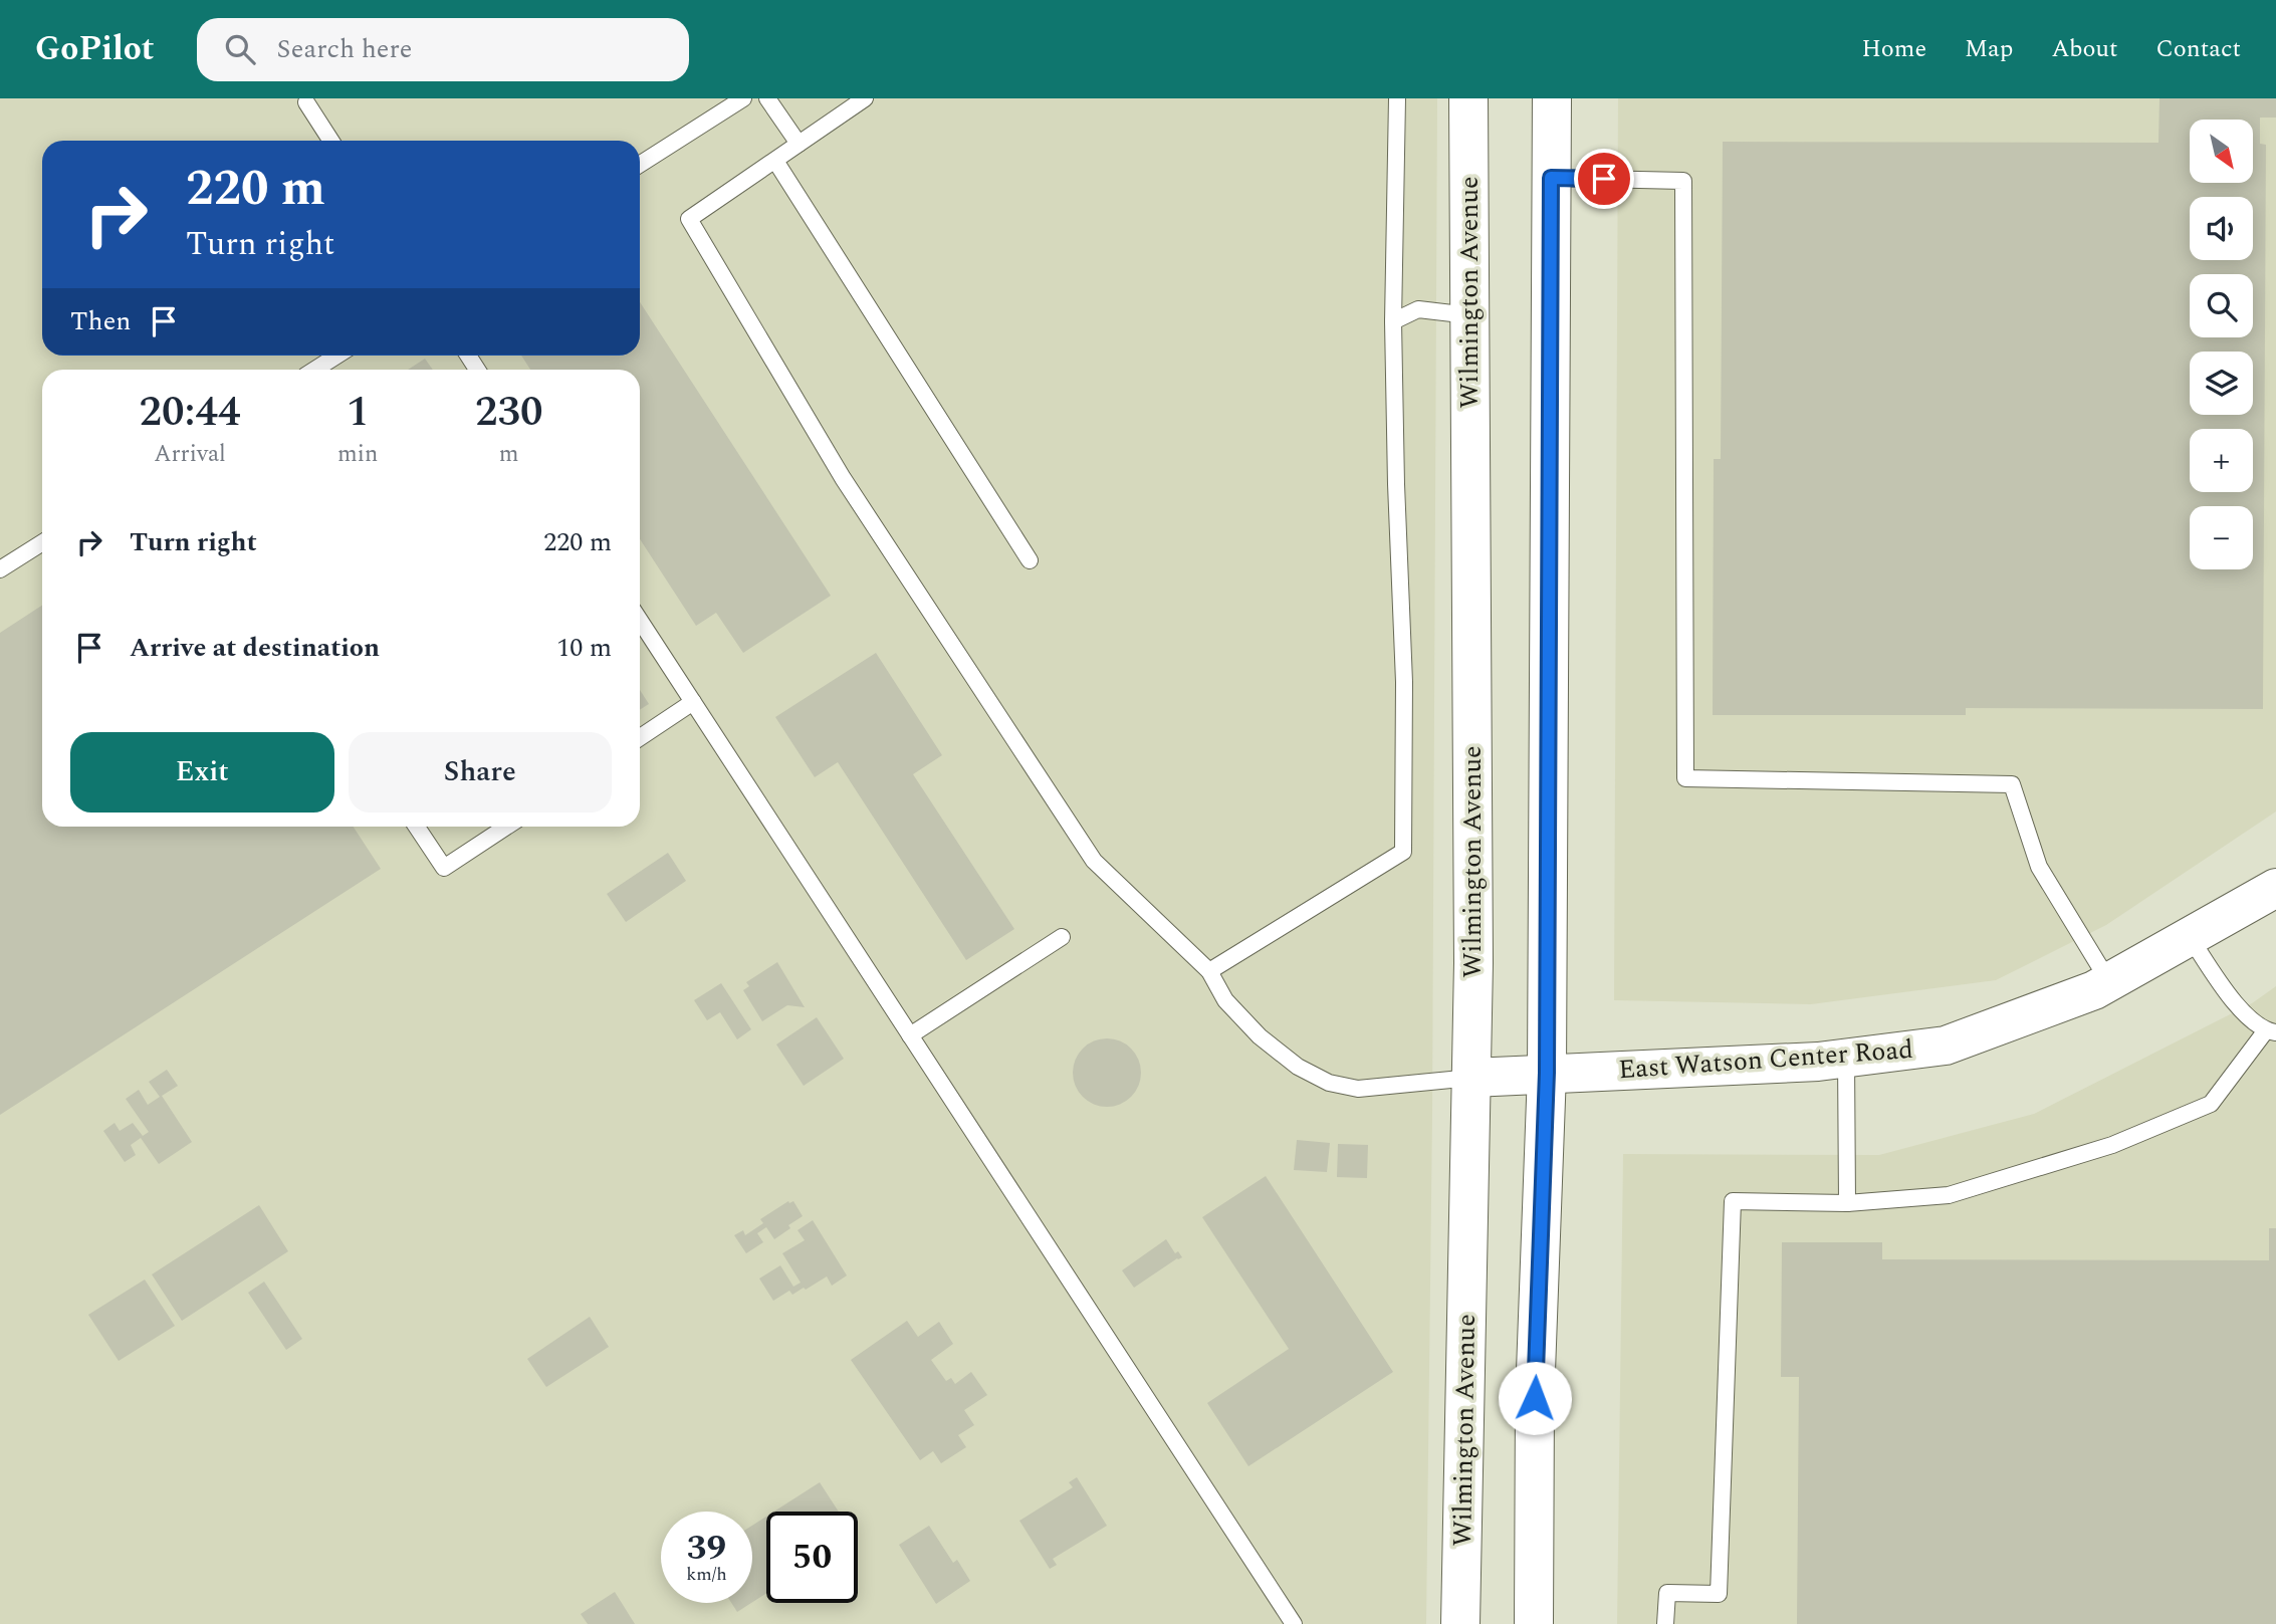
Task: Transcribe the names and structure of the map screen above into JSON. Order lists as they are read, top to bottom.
{
  "streets": {
    "main road": ["Wilmington Avenue", "East Watson Center Road"]
  },
  "crossings": [
    ["Wilmington Avenue", "East Watson Center Road"]
  ],
  "north": "bottom right",
  "page": {
    "header": "GoPilot",
    "search": "Search here",
    "nav": [
      "Home",
      "Map",
      "About",
      "Contact"
    ],
    "map_buttons": ["+", "−"],
    "turn": ["220 m", "Turn right"],
    "then": "Then",
    "eta": [
      "20:44",
      "Arrival",
      "1",
      "min",
      "230",
      "m"
    ],
    "list": [
      {
        "name": "Turn right",
        "value": "220 m"
      },
      {
        "name": "Arrive at destination",
        "value": "10 m"
      }
    ],
    "buttons": ["Exit", "Share"],
    "speed": "39 km/h",
    "limit": "50"
  }
}
